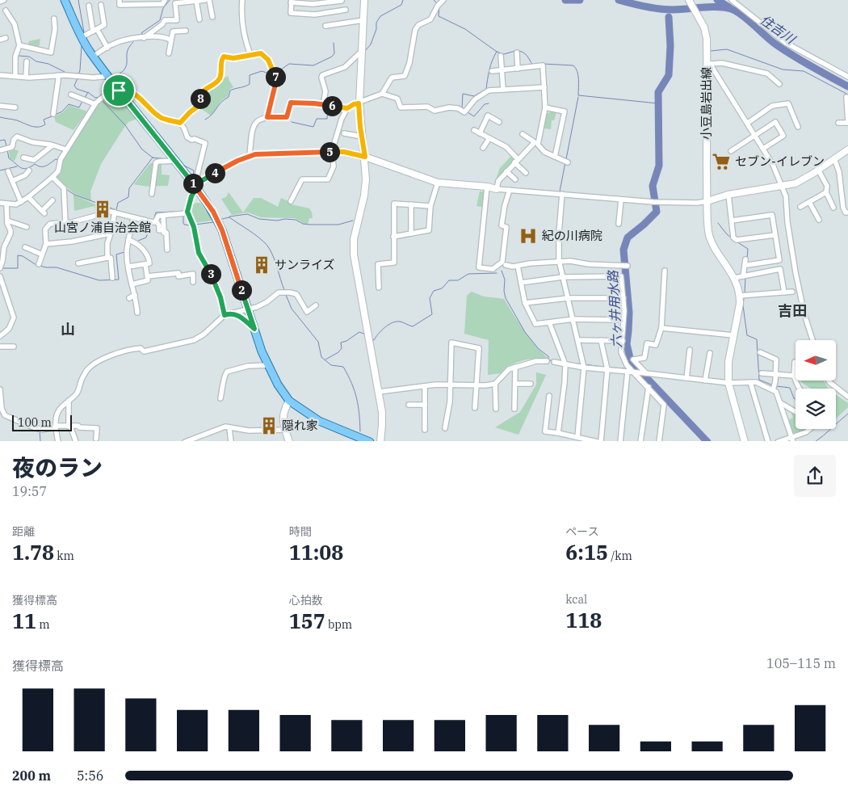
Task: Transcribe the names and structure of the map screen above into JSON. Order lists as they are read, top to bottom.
{
  "streets": {
    "street": ["小豆島岩出線"]
  },
  "districts": ["吉田", "山"],
  "water": ["住吉川", "六ヶ井用水路"],
  "places": {
    "supermarket": ["セブン-イレブン"],
    "building": ["山宮ノ浦自治会館", "サンライズ", "隠れ家"],
    "hospital": ["紀の川病院"]
  },
  "scale_bar": "100 m",
  "north": "left",
  "page": {
    "pins": [
      "7",
      "8",
      "6",
      "5",
      "4",
      "1",
      "3",
      "2"
    ],
    "scale": "100 m",
    "heading": ["夜のラン", "19:57"],
    "stats": [
      ["距離", "1.78 km"],
      ["時間", "11:08"],
      ["ペース", "6:15 /km"],
      ["獲得標高", "11 m"],
      ["心拍数", "157 bpm"],
      ["kcal", "118"]
    ],
    "chart": ["獲得標高", "105–115 m"],
    "list": [
      {
        "name": "200 m",
        "note": "5:56"
      }
    ]
  }
}
